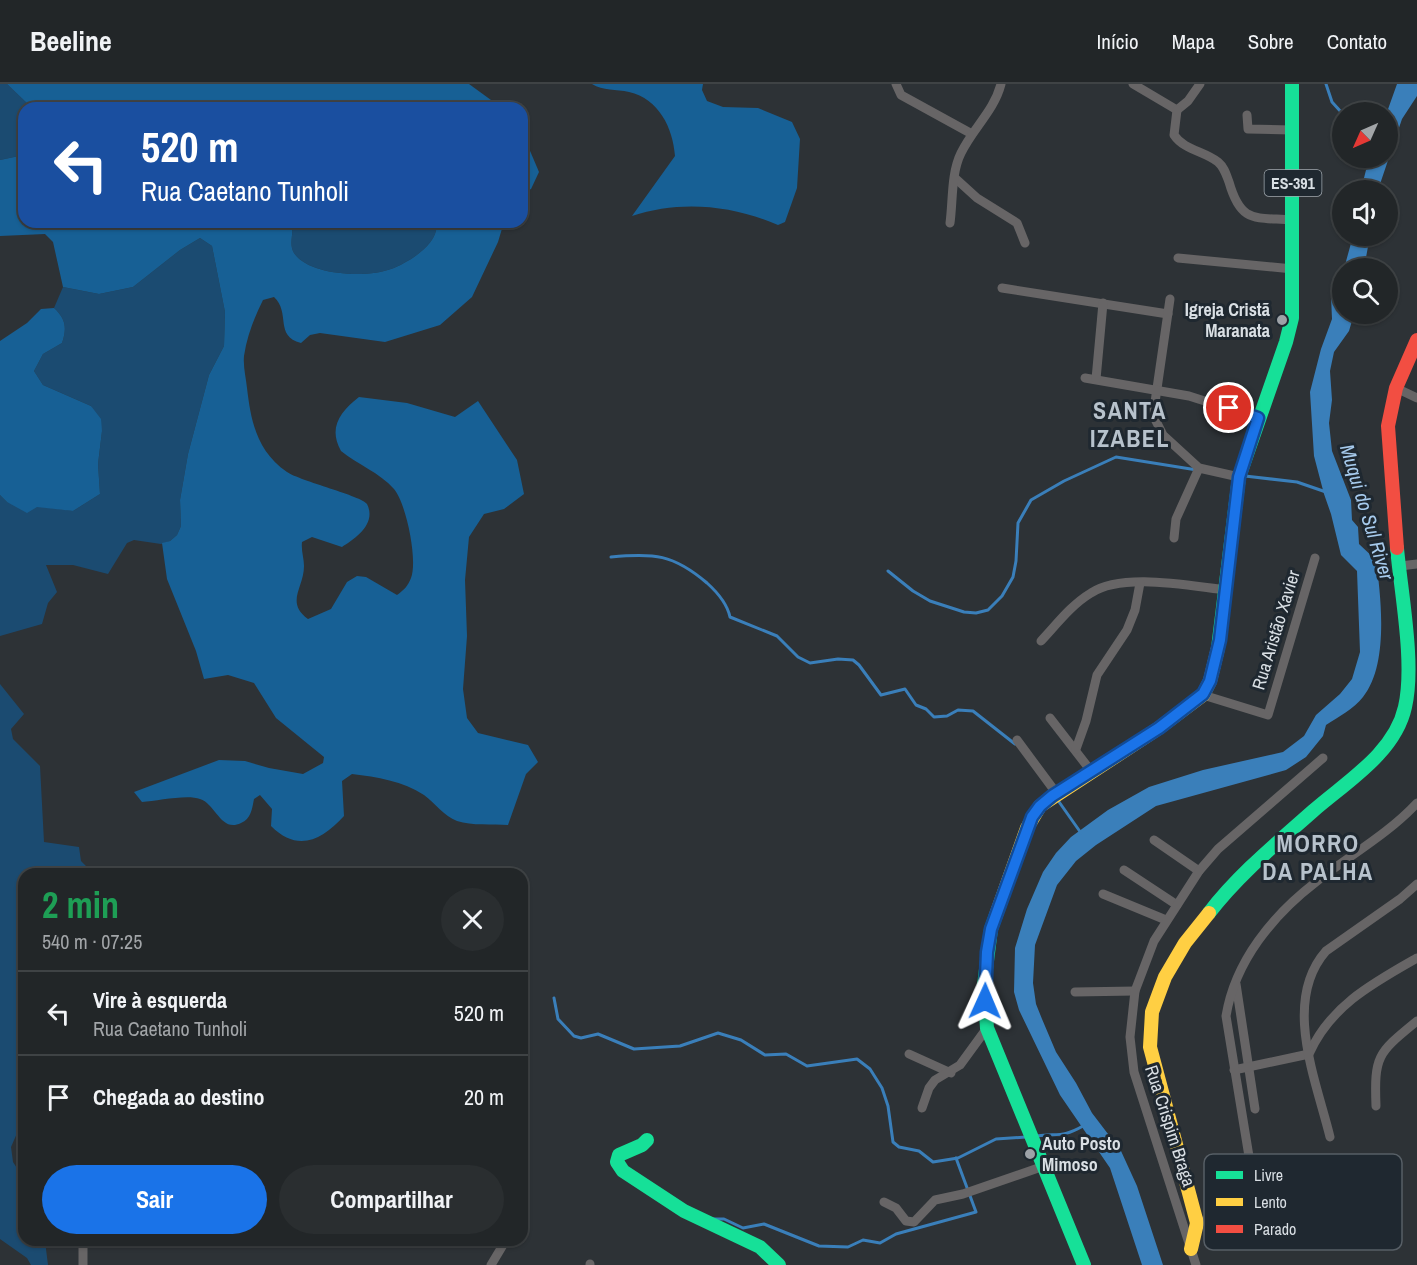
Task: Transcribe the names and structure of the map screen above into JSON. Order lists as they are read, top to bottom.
{
  "streets": {
    "main road": ["ES-391"],
    "street": ["Rua Aristão Xavier", "Rua Crispim Braga"]
  },
  "crossings": [
    ["ES-391", "Rua Aristão Xavier"]
  ],
  "districts": ["SANTA IZABEL", "MORRO DA PALHA"],
  "water": ["Muqui do Sul River"],
  "places": ["Igreja Cristã Maranata", "Auto Posto Mimoso"],
  "legend": ["Livre", "Lento", "Parado"],
  "north": "bottom left",
  "page": {
    "header": "Beeline",
    "nav": [
      "Início",
      "Mapa",
      "Sobre",
      "Contato"
    ],
    "turn": ["520 m", "Rua Caetano Tunholi"],
    "heading": ["2 min", "540 m · 07:25"],
    "list": [
      {
        "name": "Vire à esquerda",
        "note": "Rua Caetano Tunholi",
        "value": "520 m"
      },
      {
        "name": "Chegada ao destino",
        "value": "20 m"
      }
    ],
    "buttons": ["Sair", "Compartilhar"]
  }
}
